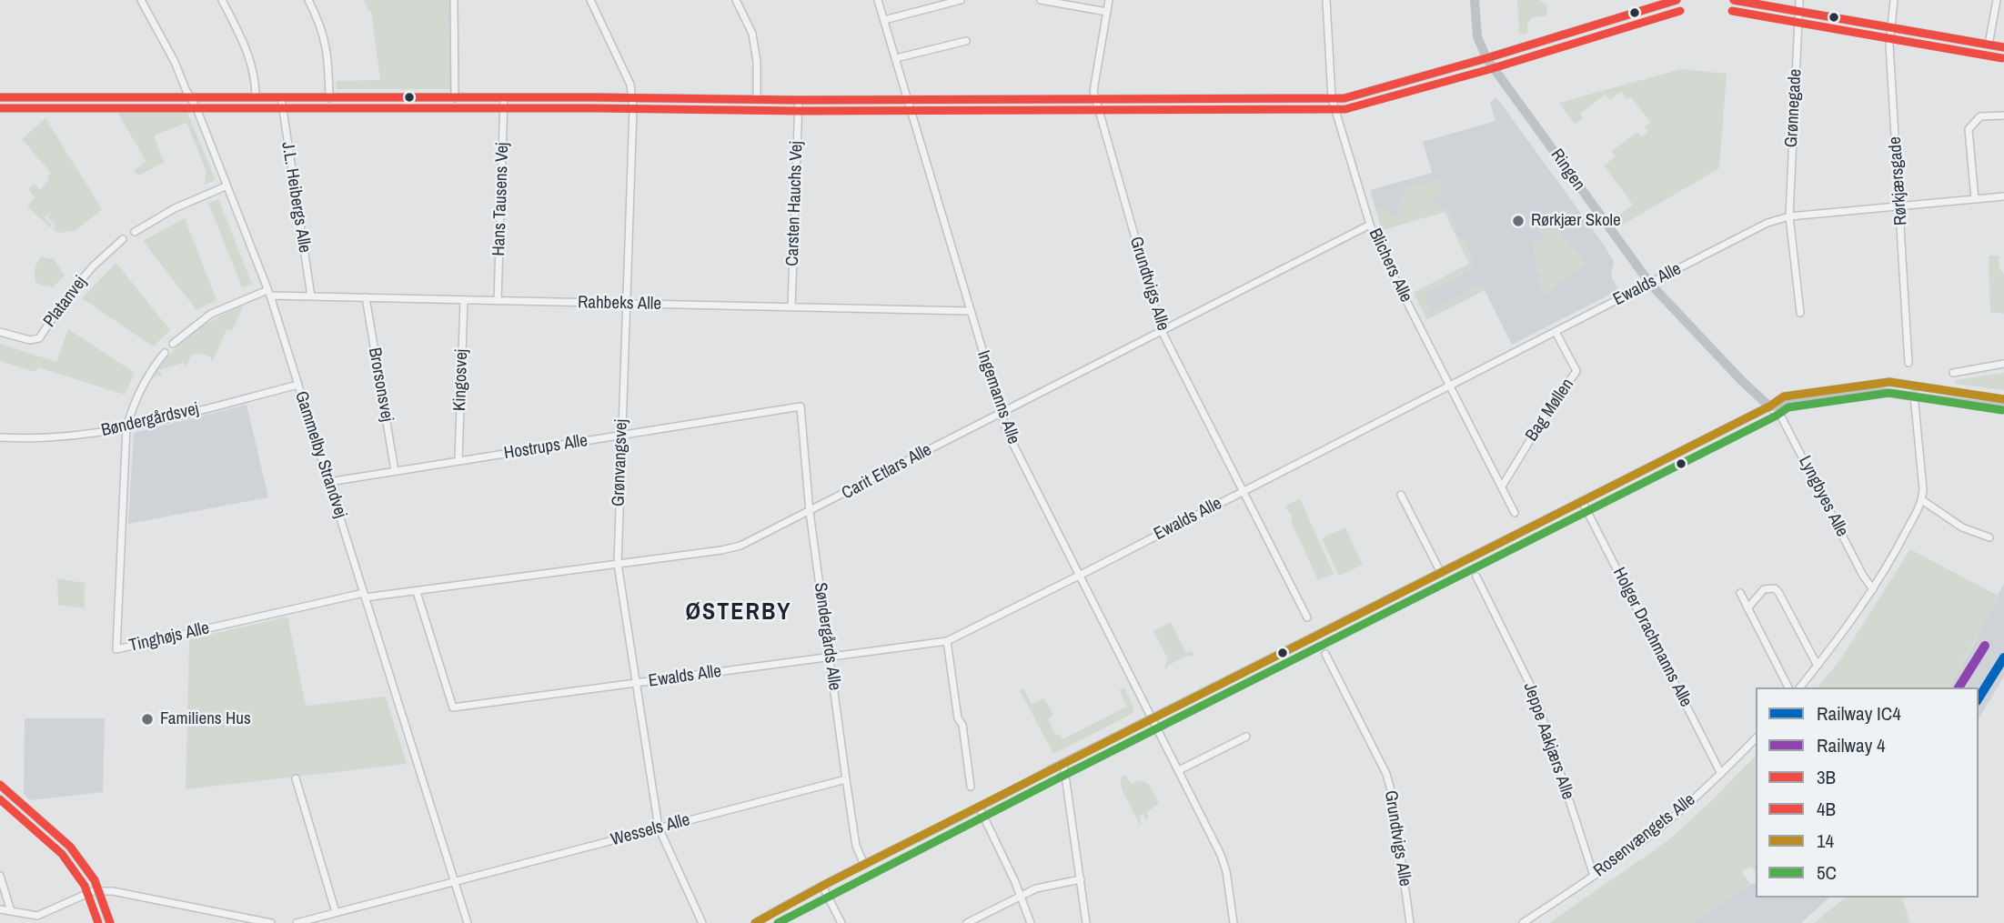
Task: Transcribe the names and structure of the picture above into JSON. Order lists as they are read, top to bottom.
{
  "streets": {
    "street": [
      "Grønnegade",
      "Ringen",
      "Rørkjærsgade",
      "J.L. Heibergs Alle",
      "Hans Tausens Vej",
      "Carsten Hauchs Vej",
      "Blichers Alle",
      "Grundtvigs Alle",
      "Ewalds Alle",
      "Platanvej",
      "Rahbeks Alle",
      "Kingosvej",
      "Brorsonsvej",
      "Ingemanns Alle",
      "Bag Møllen",
      "Bøndergårdsvej",
      "Hostrups Alle",
      "Gammelby Strandvej",
      "Grønvangsvej",
      "Carit Etlars Alle",
      "Lyngbyes Alle",
      "Søndergårds Alle",
      "Tinghøjs Alle",
      "Holger Drachmanns Alle",
      "Jeppe Aakjærs Alle",
      "Wessels Alle",
      "Rosenvængets Alle"
    ]
  },
  "crossings": [
    ["Grønnegade", "Ewalds Alle"],
    ["Ringen", "Ewalds Alle"],
    ["Ringen", "Lyngbyes Alle"],
    ["Rørkjærsgade", "Ewalds Alle"],
    ["J.L. Heibergs Alle", "Rahbeks Alle"],
    ["Hans Tausens Vej", "Rahbeks Alle"],
    ["Carsten Hauchs Vej", "Rahbeks Alle"],
    ["Blichers Alle", "Ewalds Alle"],
    ["Blichers Alle", "Bag Møllen"],
    ["Blichers Alle", "Carit Etlars Alle"],
    ["Grundtvigs Alle", "Ewalds Alle"],
    ["Grundtvigs Alle", "Carit Etlars Alle"],
    ["Ewalds Alle", "Ingemanns Alle"],
    ["Ewalds Alle", "Bag Møllen"],
    ["Ewalds Alle", "Grønvangsvej"],
    ["Ewalds Alle", "Carit Etlars Alle"],
    ["Ewalds Alle", "Søndergårds Alle"],
    ["Rahbeks Alle", "Kingosvej"],
    ["Rahbeks Alle", "Brorsonsvej"],
    ["Rahbeks Alle", "Ingemanns Alle"],
    ["Rahbeks Alle", "Gammelby Strandvej"],
    ["Rahbeks Alle", "Grønvangsvej"],
    ["Kingosvej", "Hostrups Alle"],
    ["Brorsonsvej", "Hostrups Alle"],
    ["Ingemanns Alle", "Carit Etlars Alle"],
    ["Bøndergårdsvej", "Gammelby Strandvej"],
    ["Bøndergårdsvej", "Tinghøjs Alle"],
    ["Hostrups Alle", "Gammelby Strandvej"],
    ["Hostrups Alle", "Grønvangsvej"],
    ["Hostrups Alle", "Søndergårds Alle"],
    ["Gammelby Strandvej", "Carit Etlars Alle"],
    ["Gammelby Strandvej", "Tinghøjs Alle"],
    ["Gammelby Strandvej", "Wessels Alle"],
    ["Grønvangsvej", "Carit Etlars Alle"],
    ["Grønvangsvej", "Wessels Alle"],
    ["Carit Etlars Alle", "Søndergårds Alle"],
    ["Carit Etlars Alle", "Tinghøjs Alle"],
    ["Søndergårds Alle", "Wessels Alle"],
    ["Holger Drachmanns Alle", "Rosenvængets Alle"],
    ["Jeppe Aakjærs Alle", "Rosenvængets Alle"]
  ],
  "districts": ["ØSTERBY"],
  "places": ["Rørkjær Skole", "Familiens Hus"],
  "lines": [
    "transit line 3B",
    "transit line 4B",
    "transit line 14",
    "transit line 5C",
    "rail line 4",
    "rail line IC4"
  ],
  "legend": [
    "Railway IC4",
    "Railway 4",
    "3B",
    "4B",
    "14",
    "5C"
  ]
}
